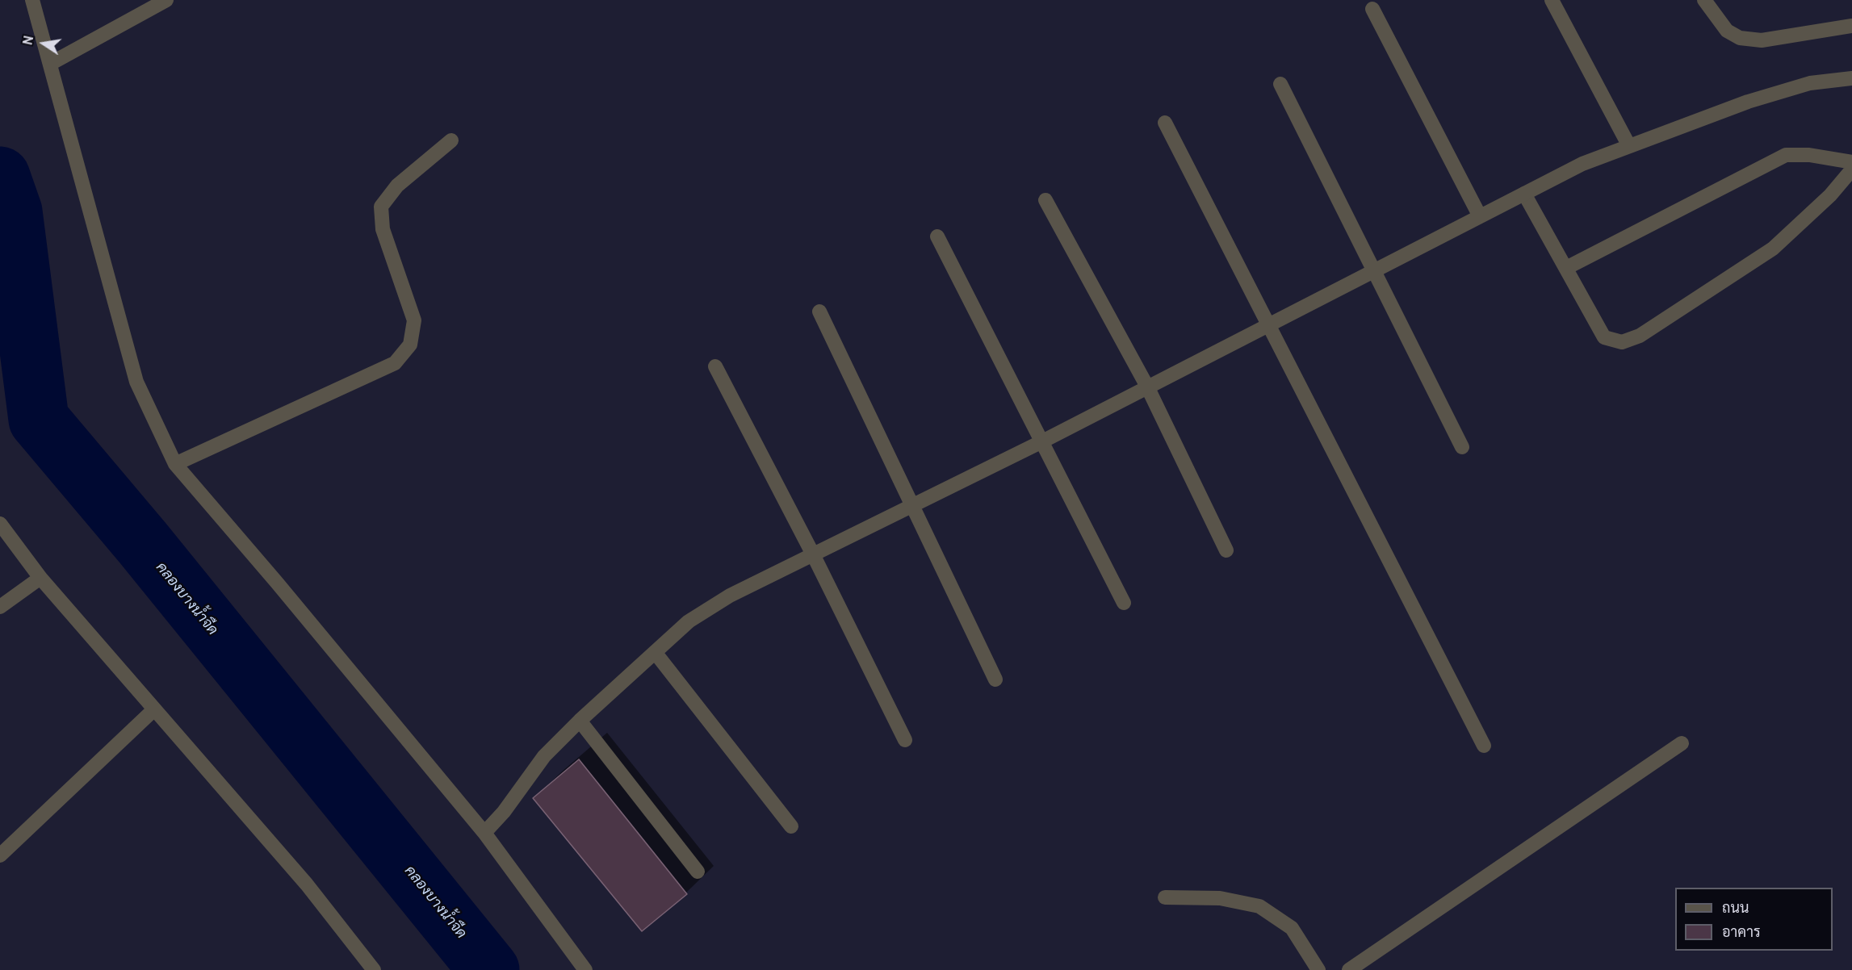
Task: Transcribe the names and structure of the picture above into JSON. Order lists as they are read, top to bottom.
{
  "water": ["คลองบางน้ำจืด"],
  "legend": ["ถนน", "อาคาร"],
  "north": "left"
}
